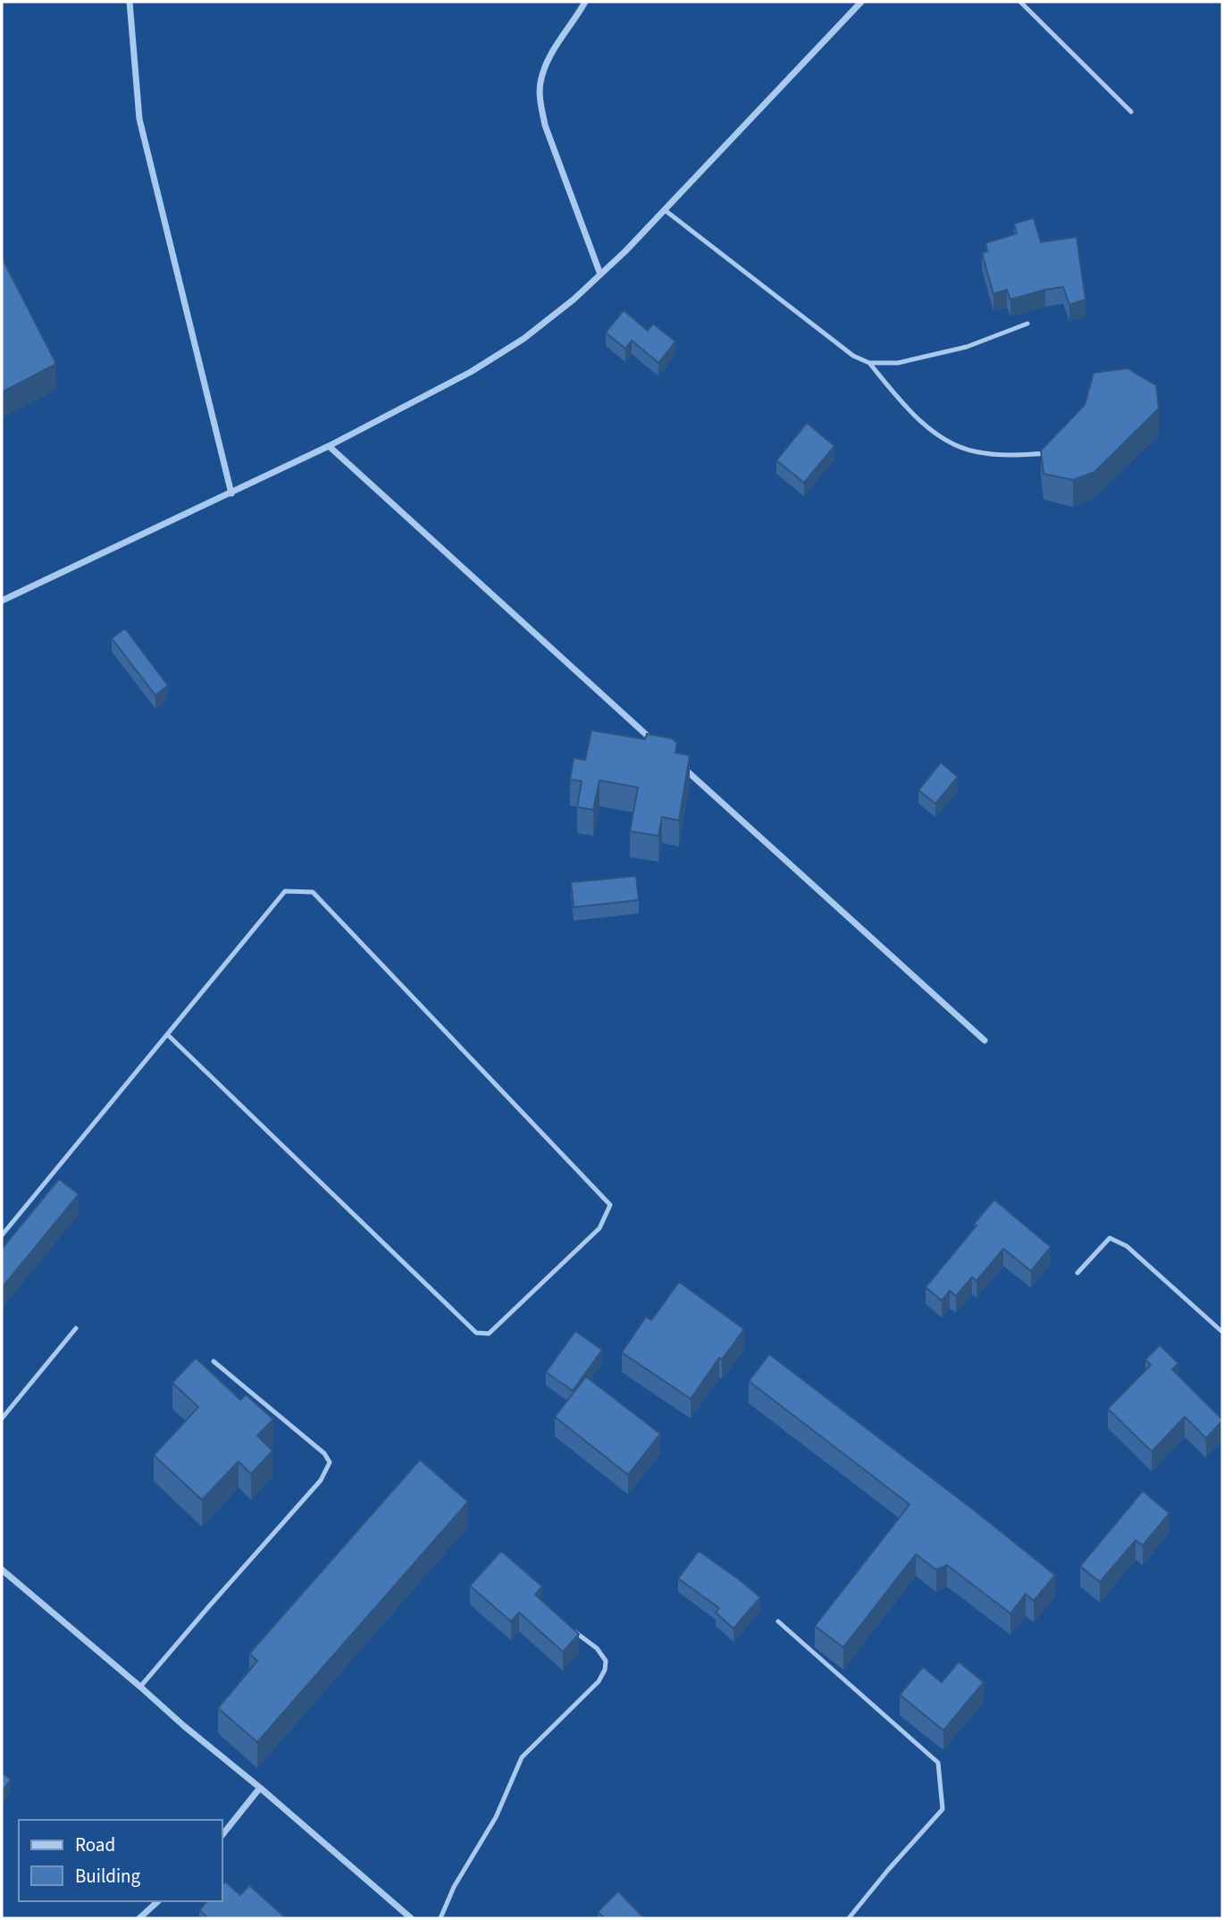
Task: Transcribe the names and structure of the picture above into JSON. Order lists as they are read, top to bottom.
{
  "legend": ["Road", "Building"]
}
